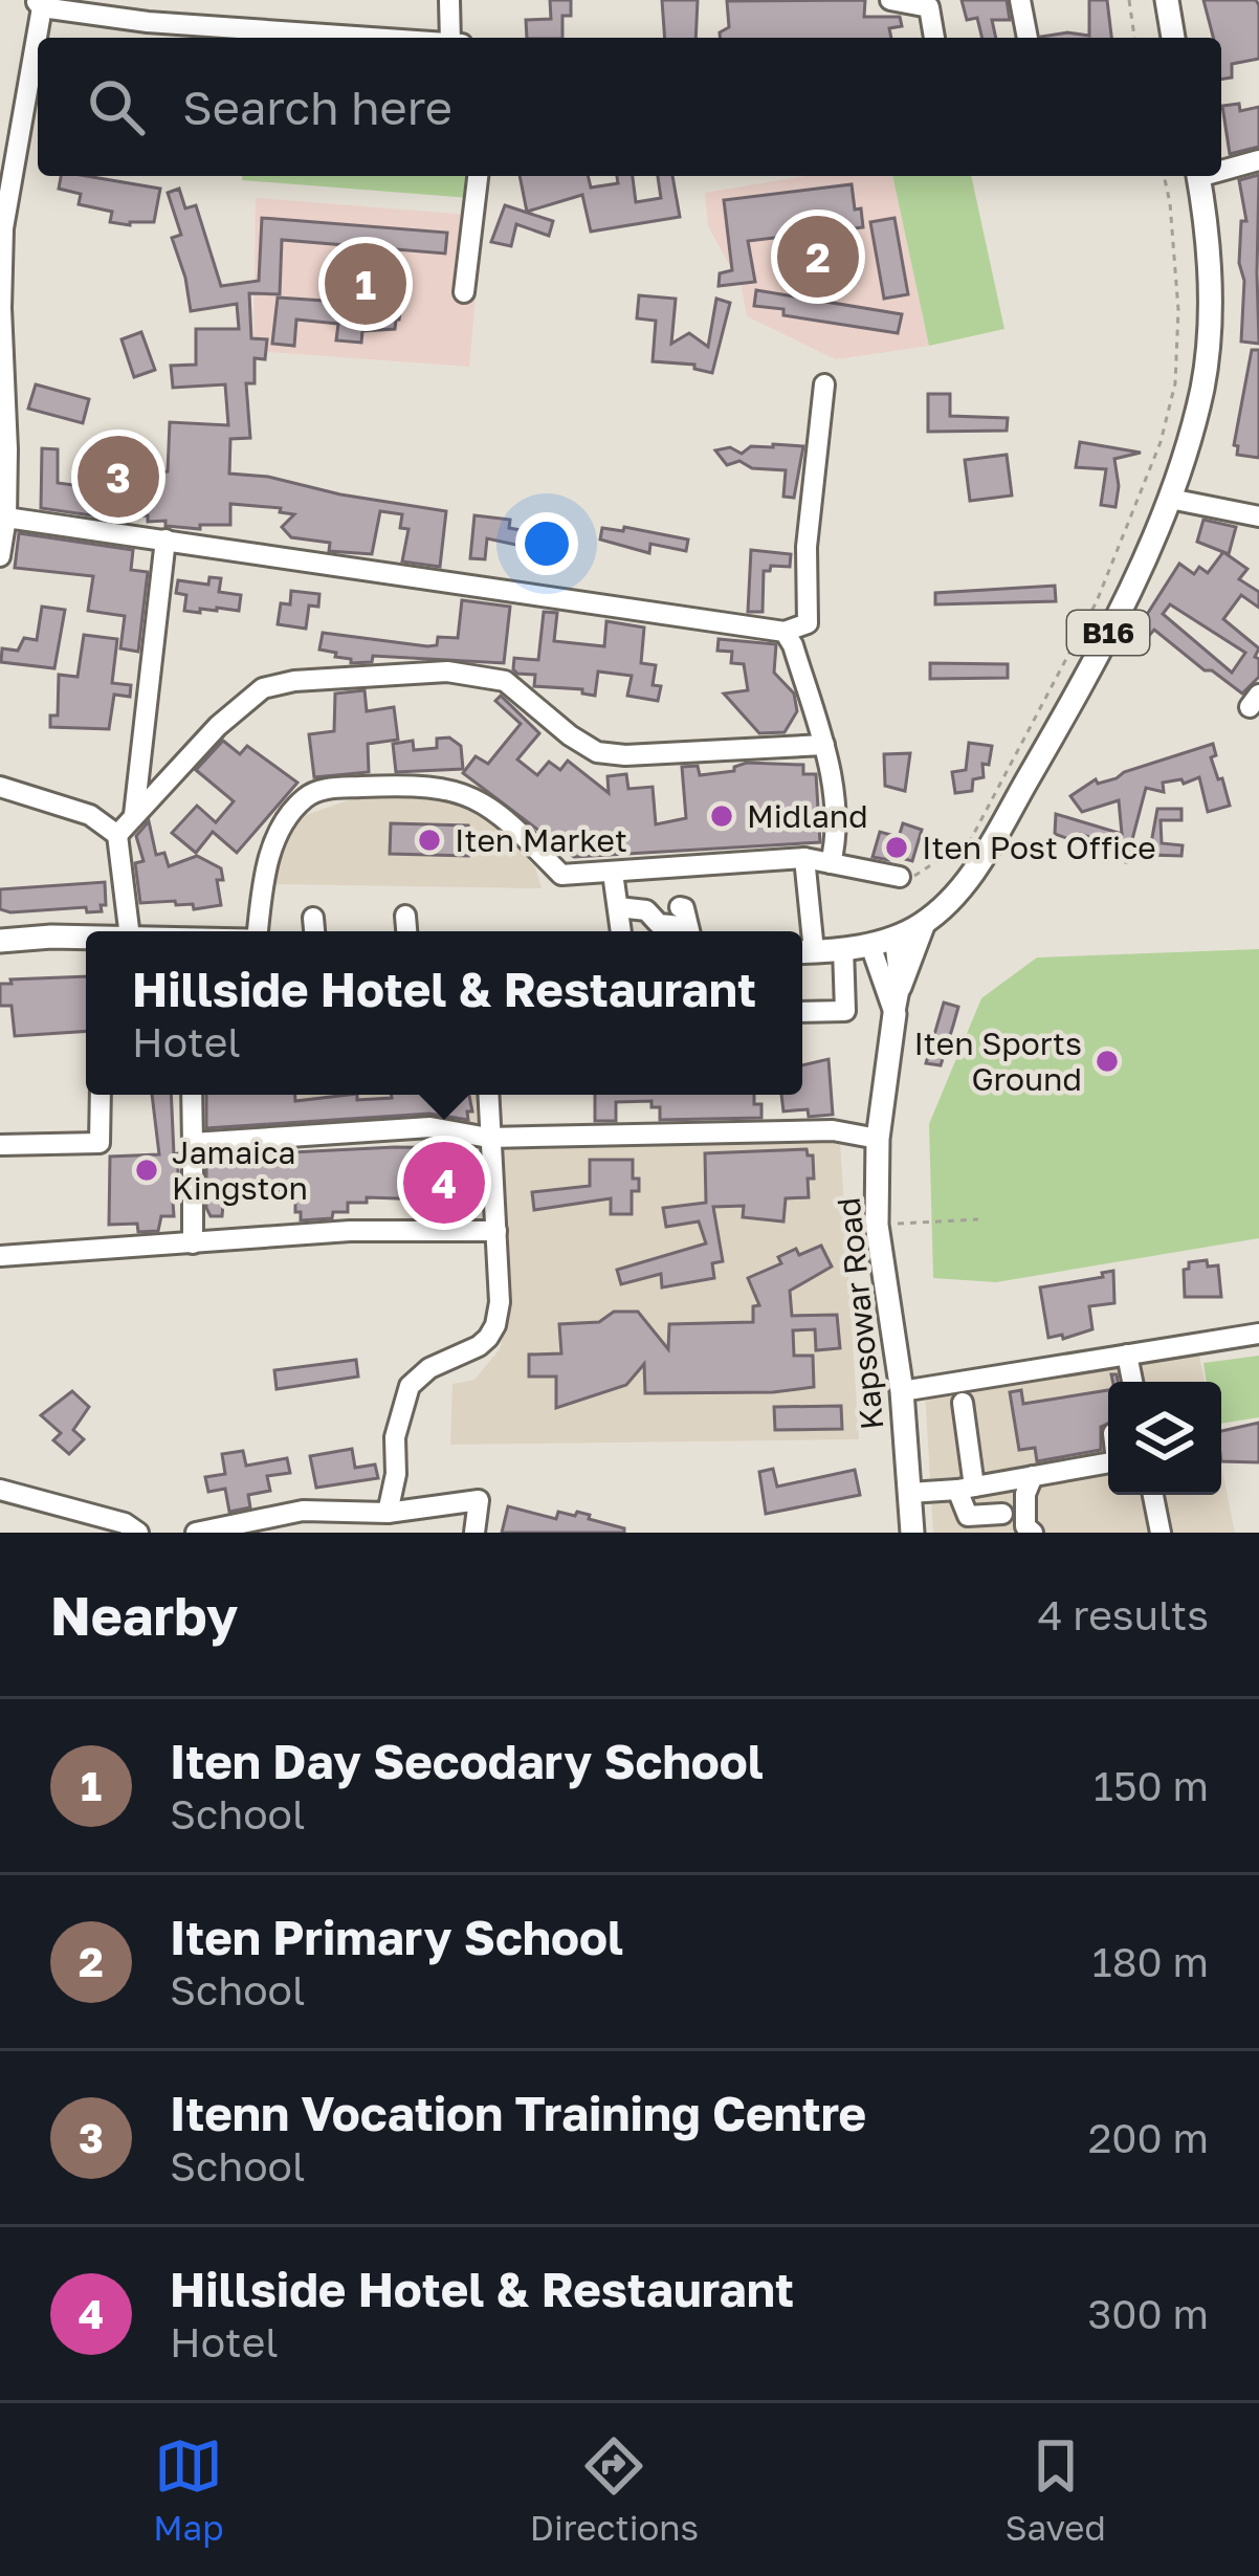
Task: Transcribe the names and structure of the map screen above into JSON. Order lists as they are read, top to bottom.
{
  "streets": {
    "main road": ["B16", "Kapsowar Road"]
  },
  "crossings": [
    ["B16", "Kapsowar Road"]
  ],
  "places": [
    "Midland",
    "Iten Market",
    "Iten Post Office",
    "Iten Sports Ground",
    "Jamaica Kingston"
  ],
  "page": {
    "search": "Search here",
    "pins": [
      "2",
      "1",
      "3",
      "4"
    ],
    "popup": ["Hillside Hotel & Restaurant", "Hotel"],
    "heading": ["Nearby", "4 results"],
    "list": [
      {
        "mark": "1",
        "name": "Iten Day Secodary School",
        "note": "School",
        "value": "150 m"
      },
      {
        "mark": "2",
        "name": "Iten Primary School",
        "note": "School",
        "value": "180 m"
      },
      {
        "mark": "3",
        "name": "Itenn Vocation Training Centre",
        "note": "School",
        "value": "200 m"
      },
      {
        "mark": "4",
        "name": "Hillside Hotel & Restaurant",
        "note": "Hotel",
        "value": "300 m"
      }
    ],
    "nav": ["Map", "Directions", "Saved"]
  }
}
